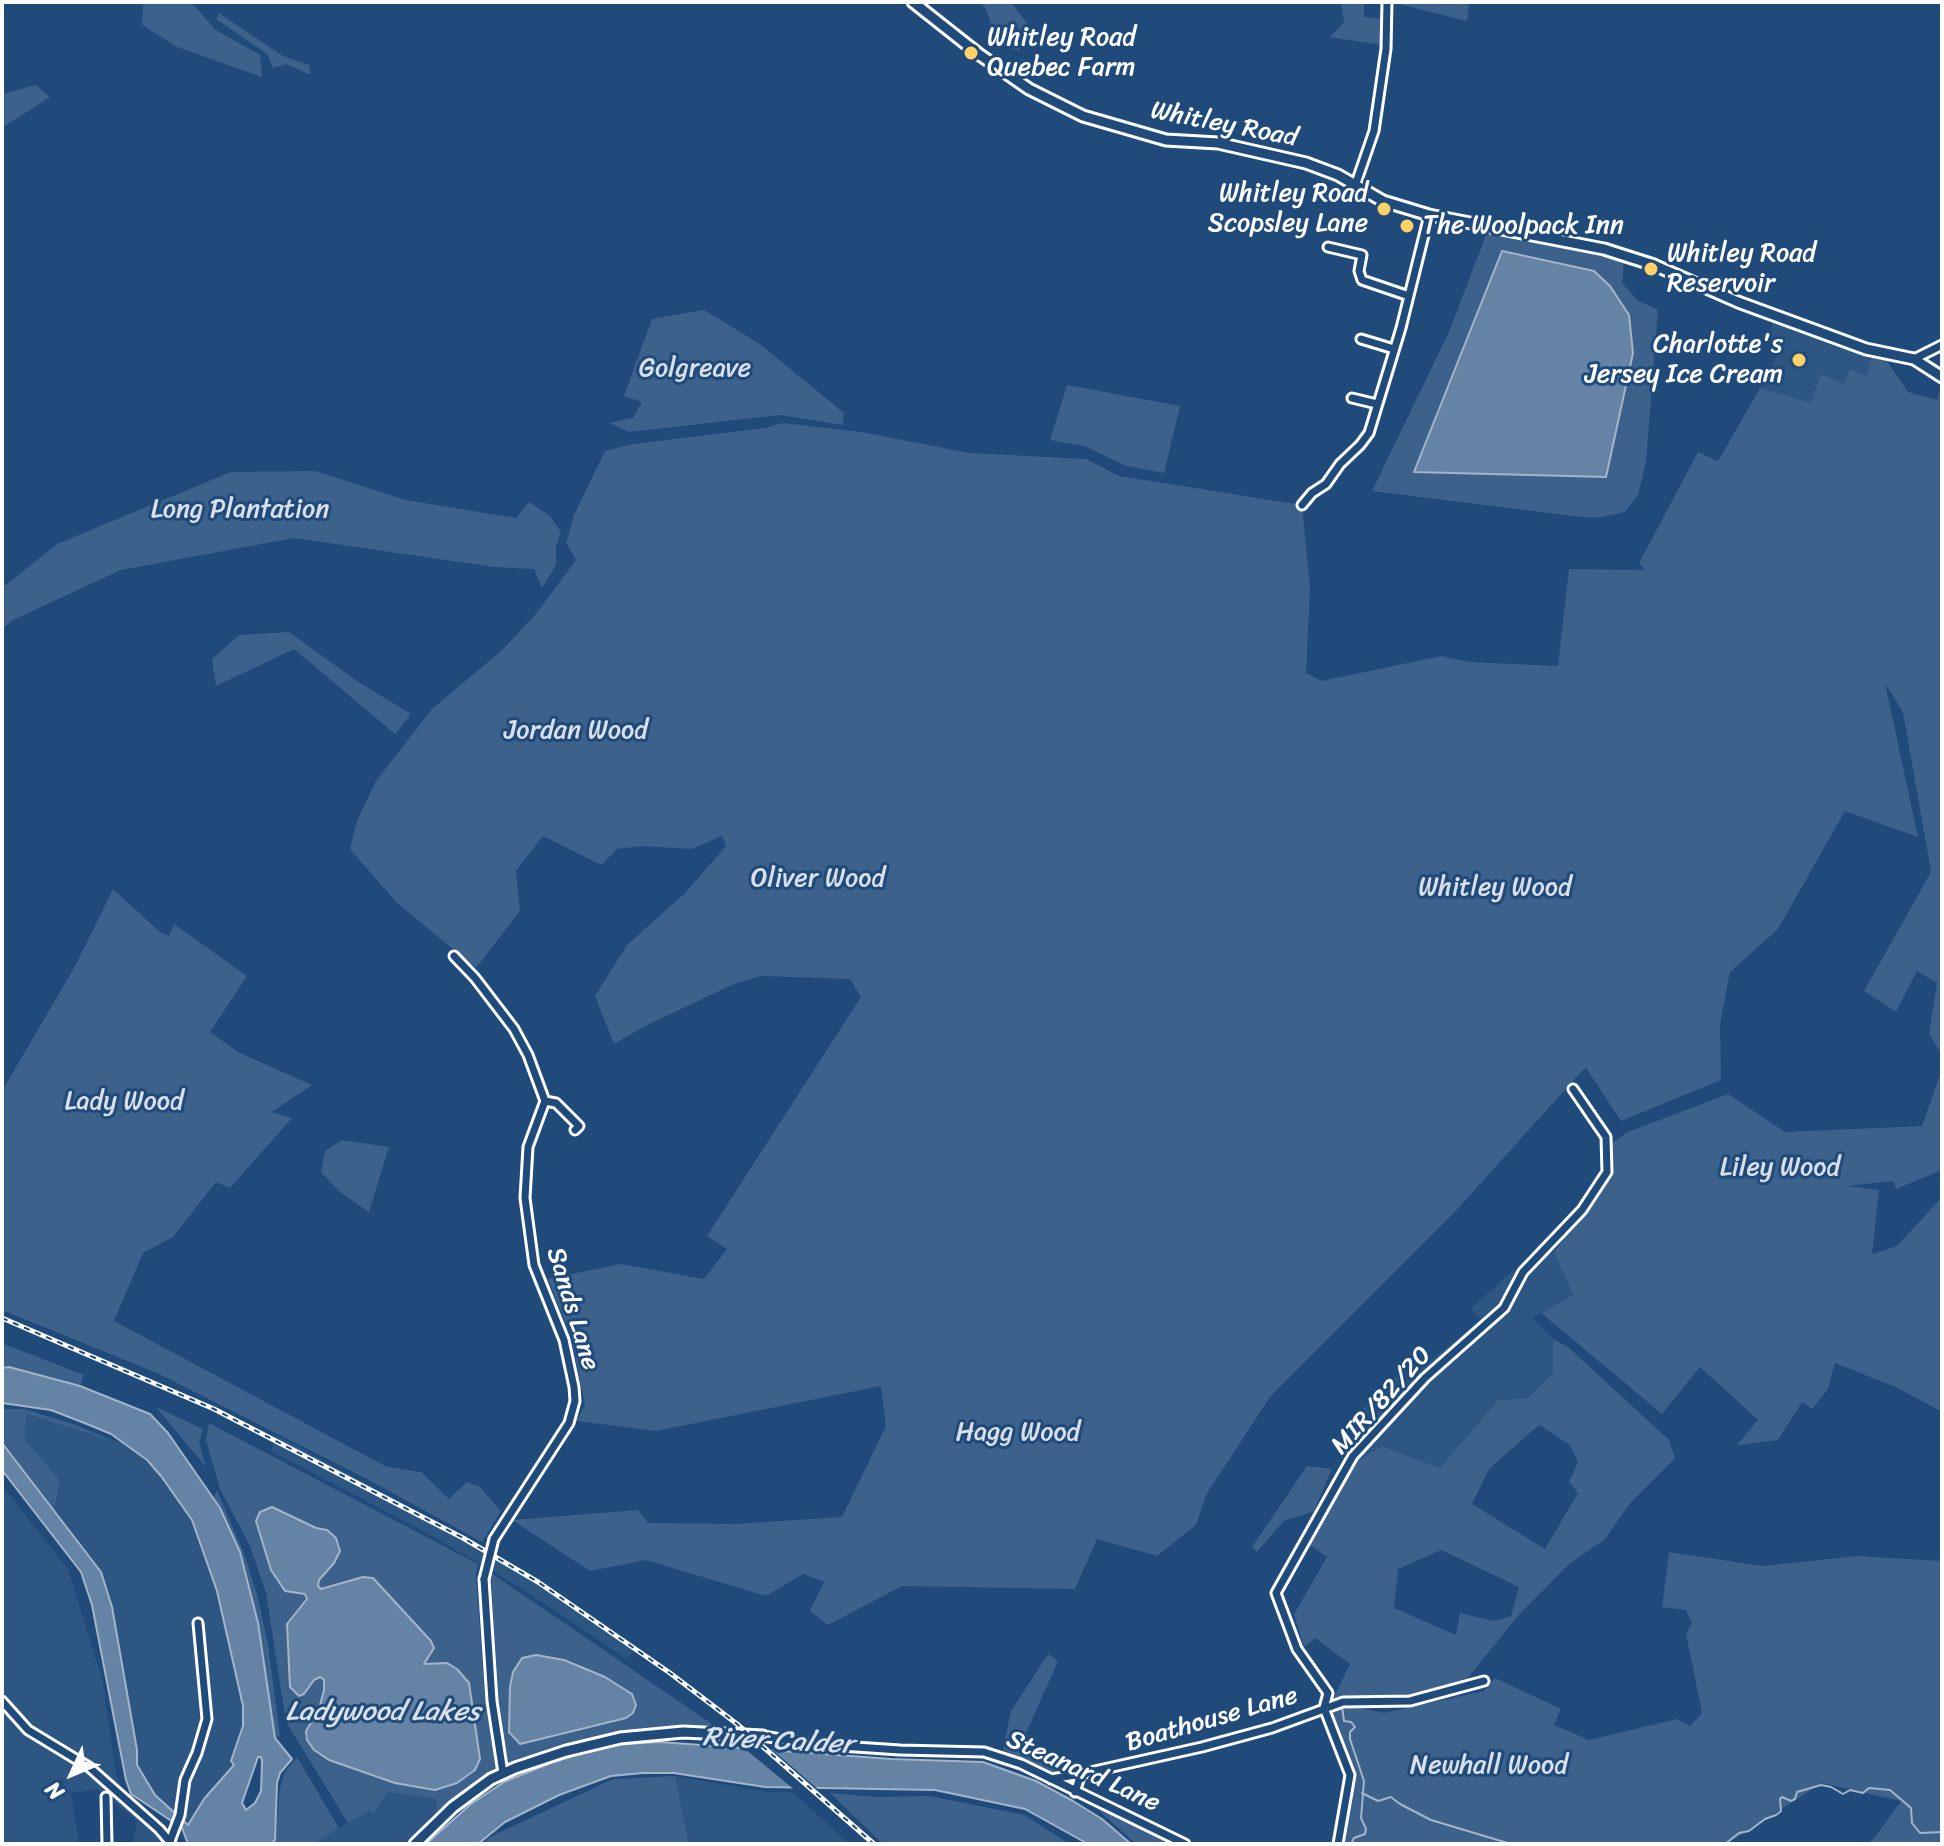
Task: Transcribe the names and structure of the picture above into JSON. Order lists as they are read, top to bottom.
{
  "streets": {
    "street": [
      "Whitley Road",
      "Sands Lane",
      "MIR/82/20",
      "Boathouse Lane",
      "Steanard Lane"
    ]
  },
  "crossings": [
    ["Sands Lane", "Steanard Lane"],
    ["MIR/82/20", "Boathouse Lane"],
    ["Boathouse Lane", "Steanard Lane"]
  ],
  "water": ["Ladywood Lakes", "River Calder"],
  "parks": [
    "Golgreave",
    "Long Plantation",
    "Jordan Wood",
    "Oliver Wood",
    "Whitley Wood",
    "Lady Wood",
    "Liley Wood",
    "Hagg Wood",
    "Newhall Wood"
  ],
  "places": [
    "Whitley Road Quebec Farm",
    "Whitley Road Scopsley Lane",
    "The Woolpack Inn",
    "Whitley Road Reservoir",
    "Charlotte's Jersey Ice Cream"
  ],
  "north": "bottom left"
}
